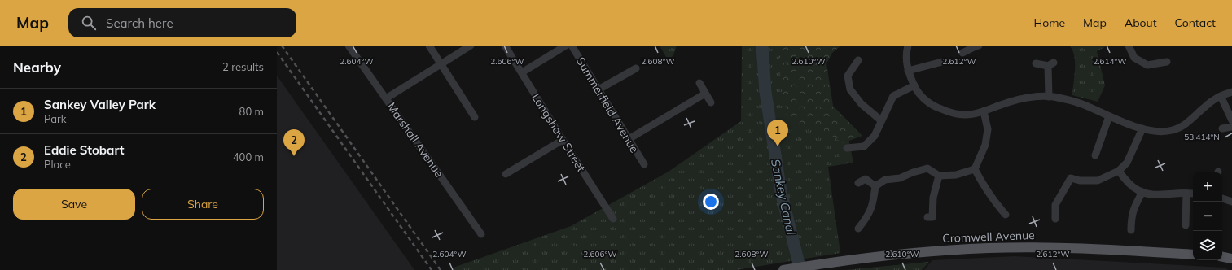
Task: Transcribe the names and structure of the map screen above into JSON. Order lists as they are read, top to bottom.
{
  "streets": {
    "main road": ["Cromwell Avenue"],
    "street": ["Summerfield Avenue", "Longshaw Street", "Marshall Avenue"]
  },
  "water": ["Sankey Canal"],
  "page": {
    "header": "Map",
    "search": "Search here",
    "nav": [
      "Home",
      "Map",
      "About",
      "Contact"
    ],
    "heading": ["Nearby", "2 results"],
    "list": [
      {
        "mark": "1",
        "name": "Sankey Valley Park",
        "note": "Park",
        "value": "80 m"
      },
      {
        "mark": "2",
        "name": "Eddie Stobart",
        "note": "Place",
        "value": "400 m"
      }
    ],
    "pins": ["1", "2"],
    "map_buttons": ["+", "−"],
    "buttons": ["Save", "Share"]
  },
  "coordinates": [
    "2.604°W",
    "2.606°W",
    "2.608°W",
    "2.610°W",
    "2.612°W",
    "2.614°W",
    "53.414°N"
  ]
}
